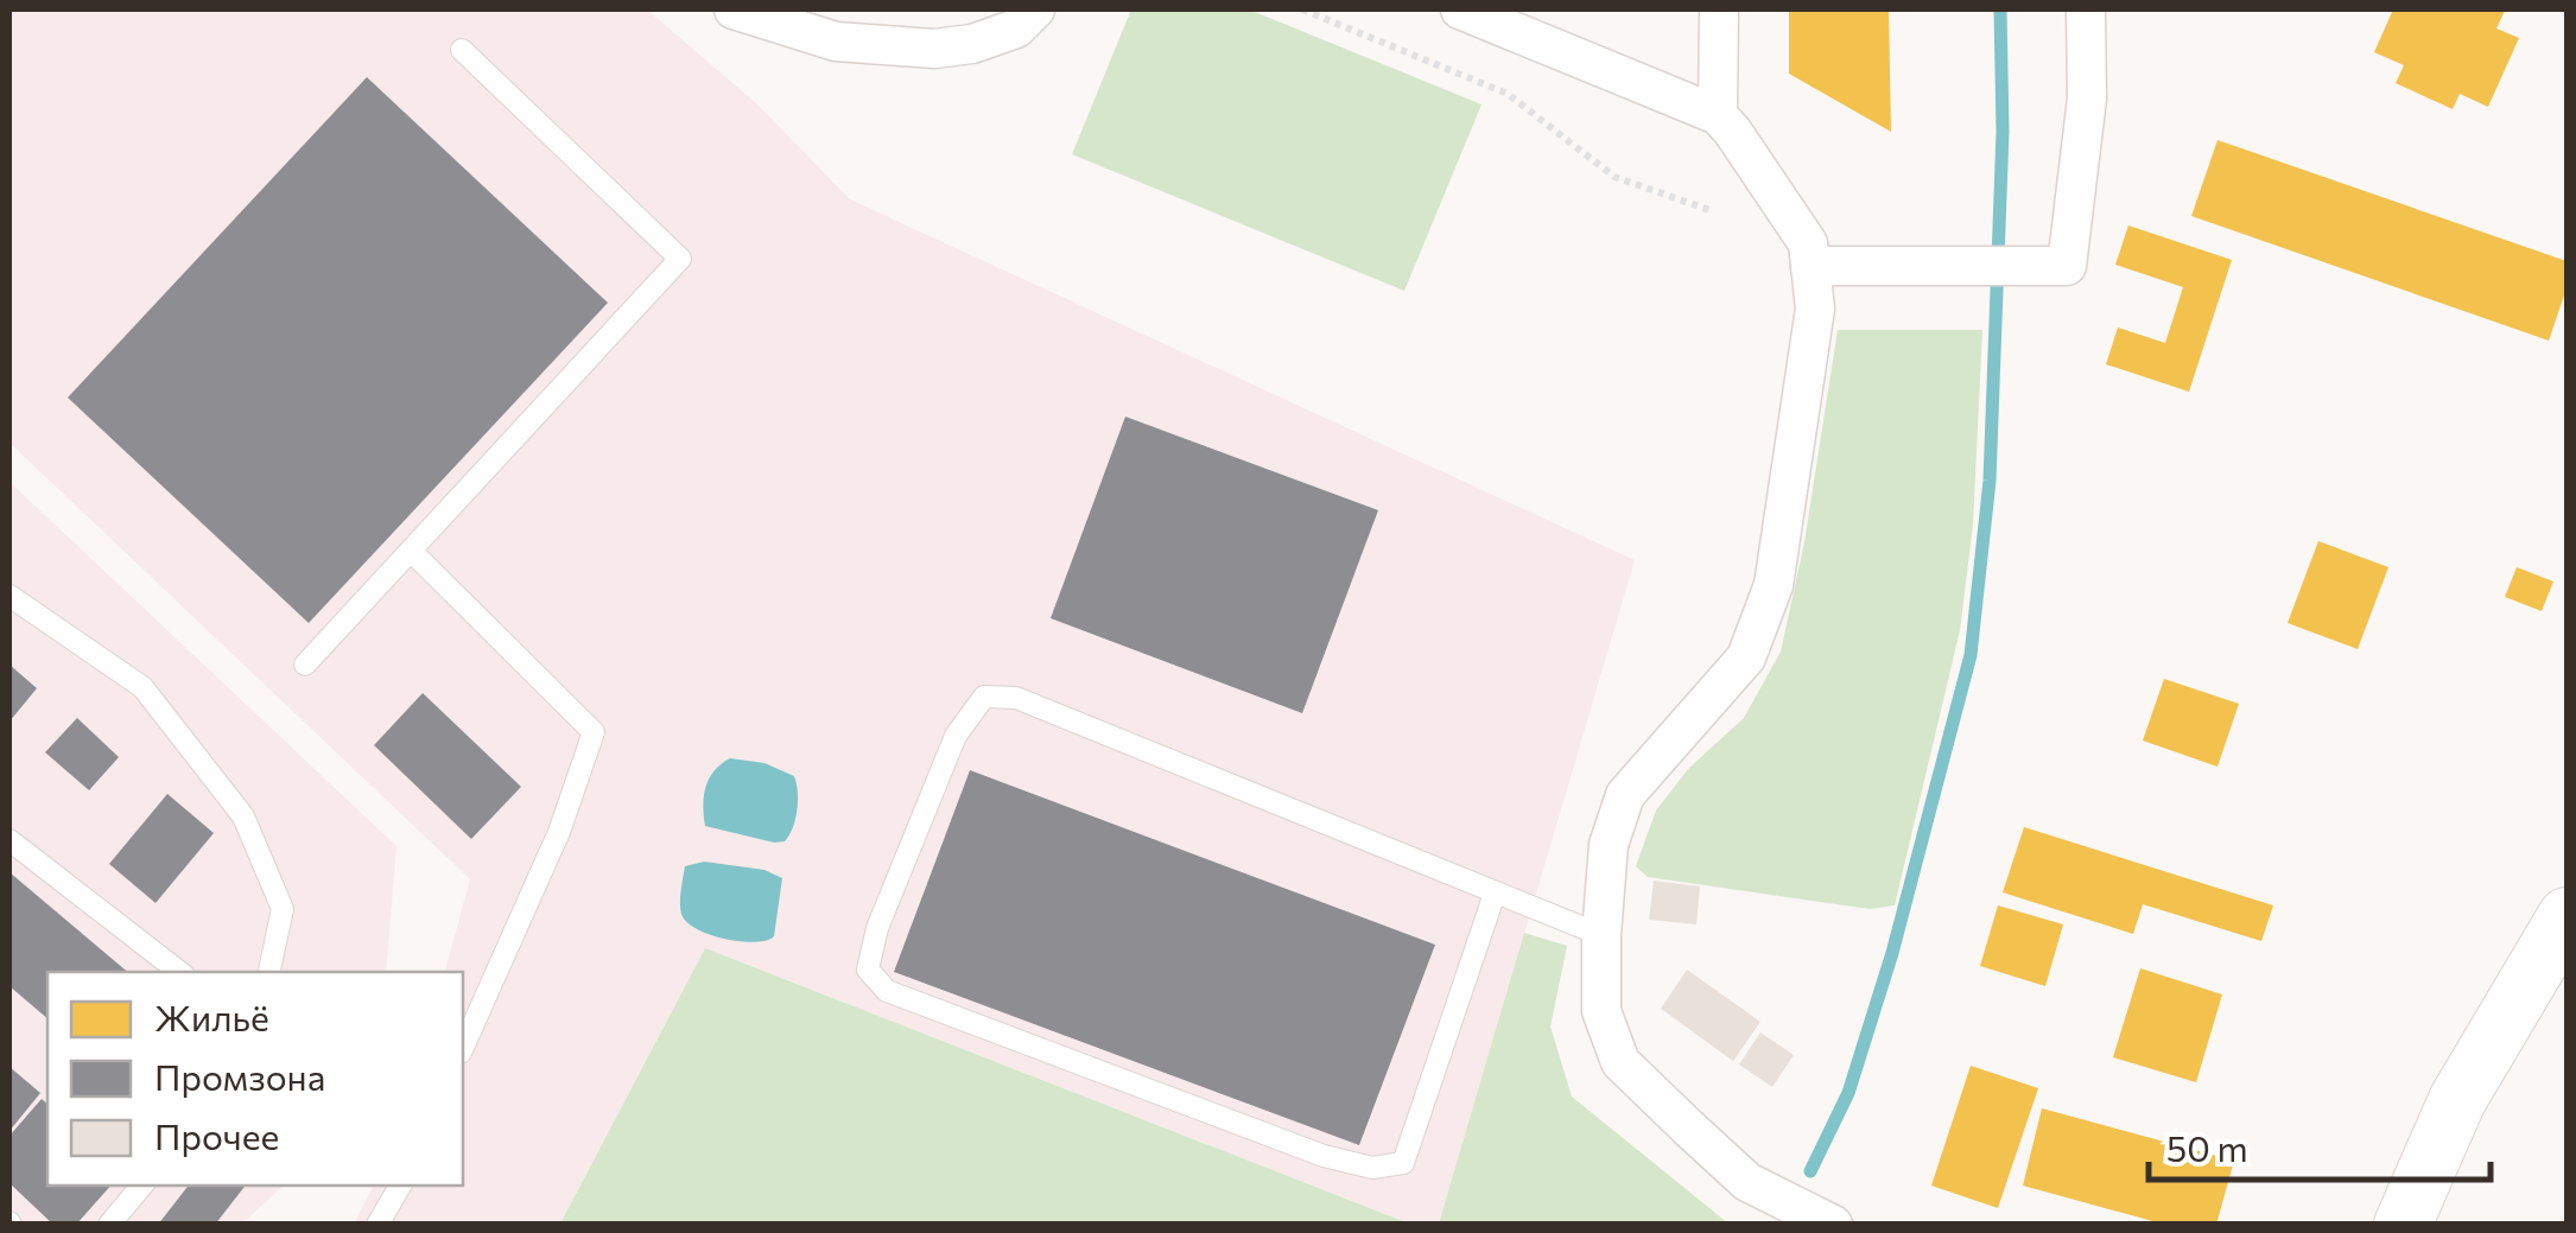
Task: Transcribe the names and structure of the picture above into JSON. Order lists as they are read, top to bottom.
{
  "legend": ["Жильё", "Промзона", "Прочее"],
  "scale_bar": "50 m"
}
